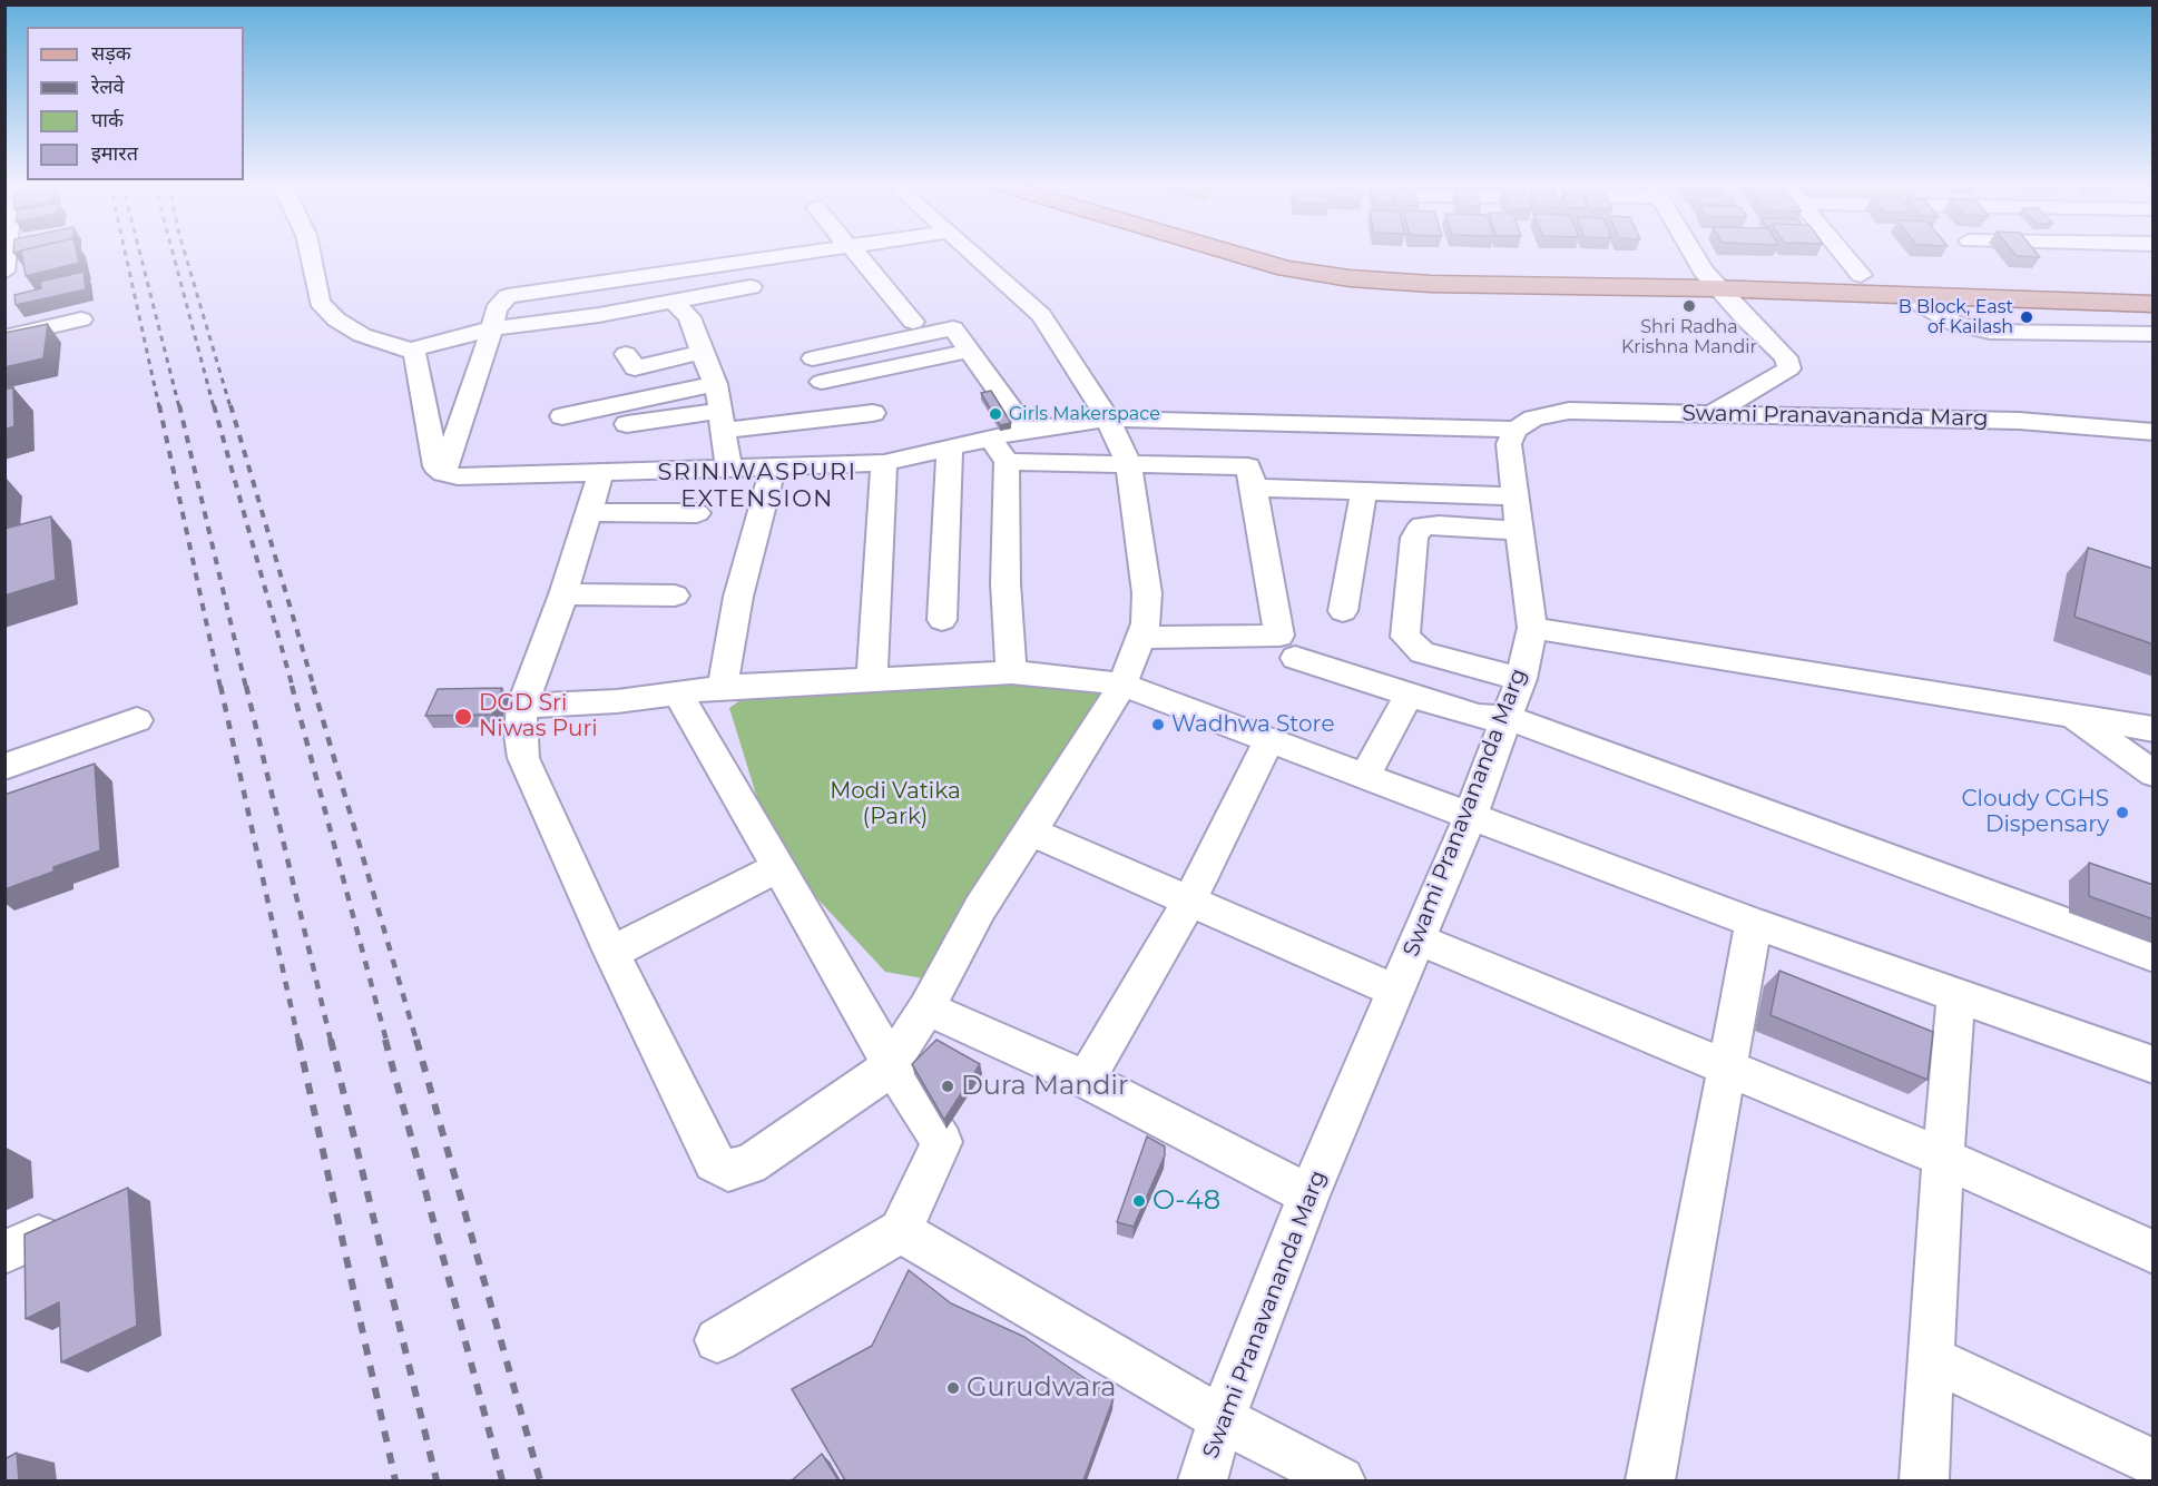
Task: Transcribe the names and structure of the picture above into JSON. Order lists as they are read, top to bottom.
{
  "streets": {
    "street": ["Swami Pranavananda Marg"]
  },
  "districts": ["SRINIWASPURI EXTENSION"],
  "parks": ["Modi Vatika (Park)"],
  "places": [
    "Shri Radha Krishna Mandir",
    "B Block, East of Kailash",
    "Girls Makerspace",
    "DGD Sri Niwas Puri",
    "Wadhwa Store",
    "Cloudy CGHS Dispensary",
    "Dura Mandir",
    "O-48",
    "Gurudwara"
  ],
  "legend": [
    "सड़क",
    "रेलवे",
    "पार्क",
    "इमारत"
  ]
}
